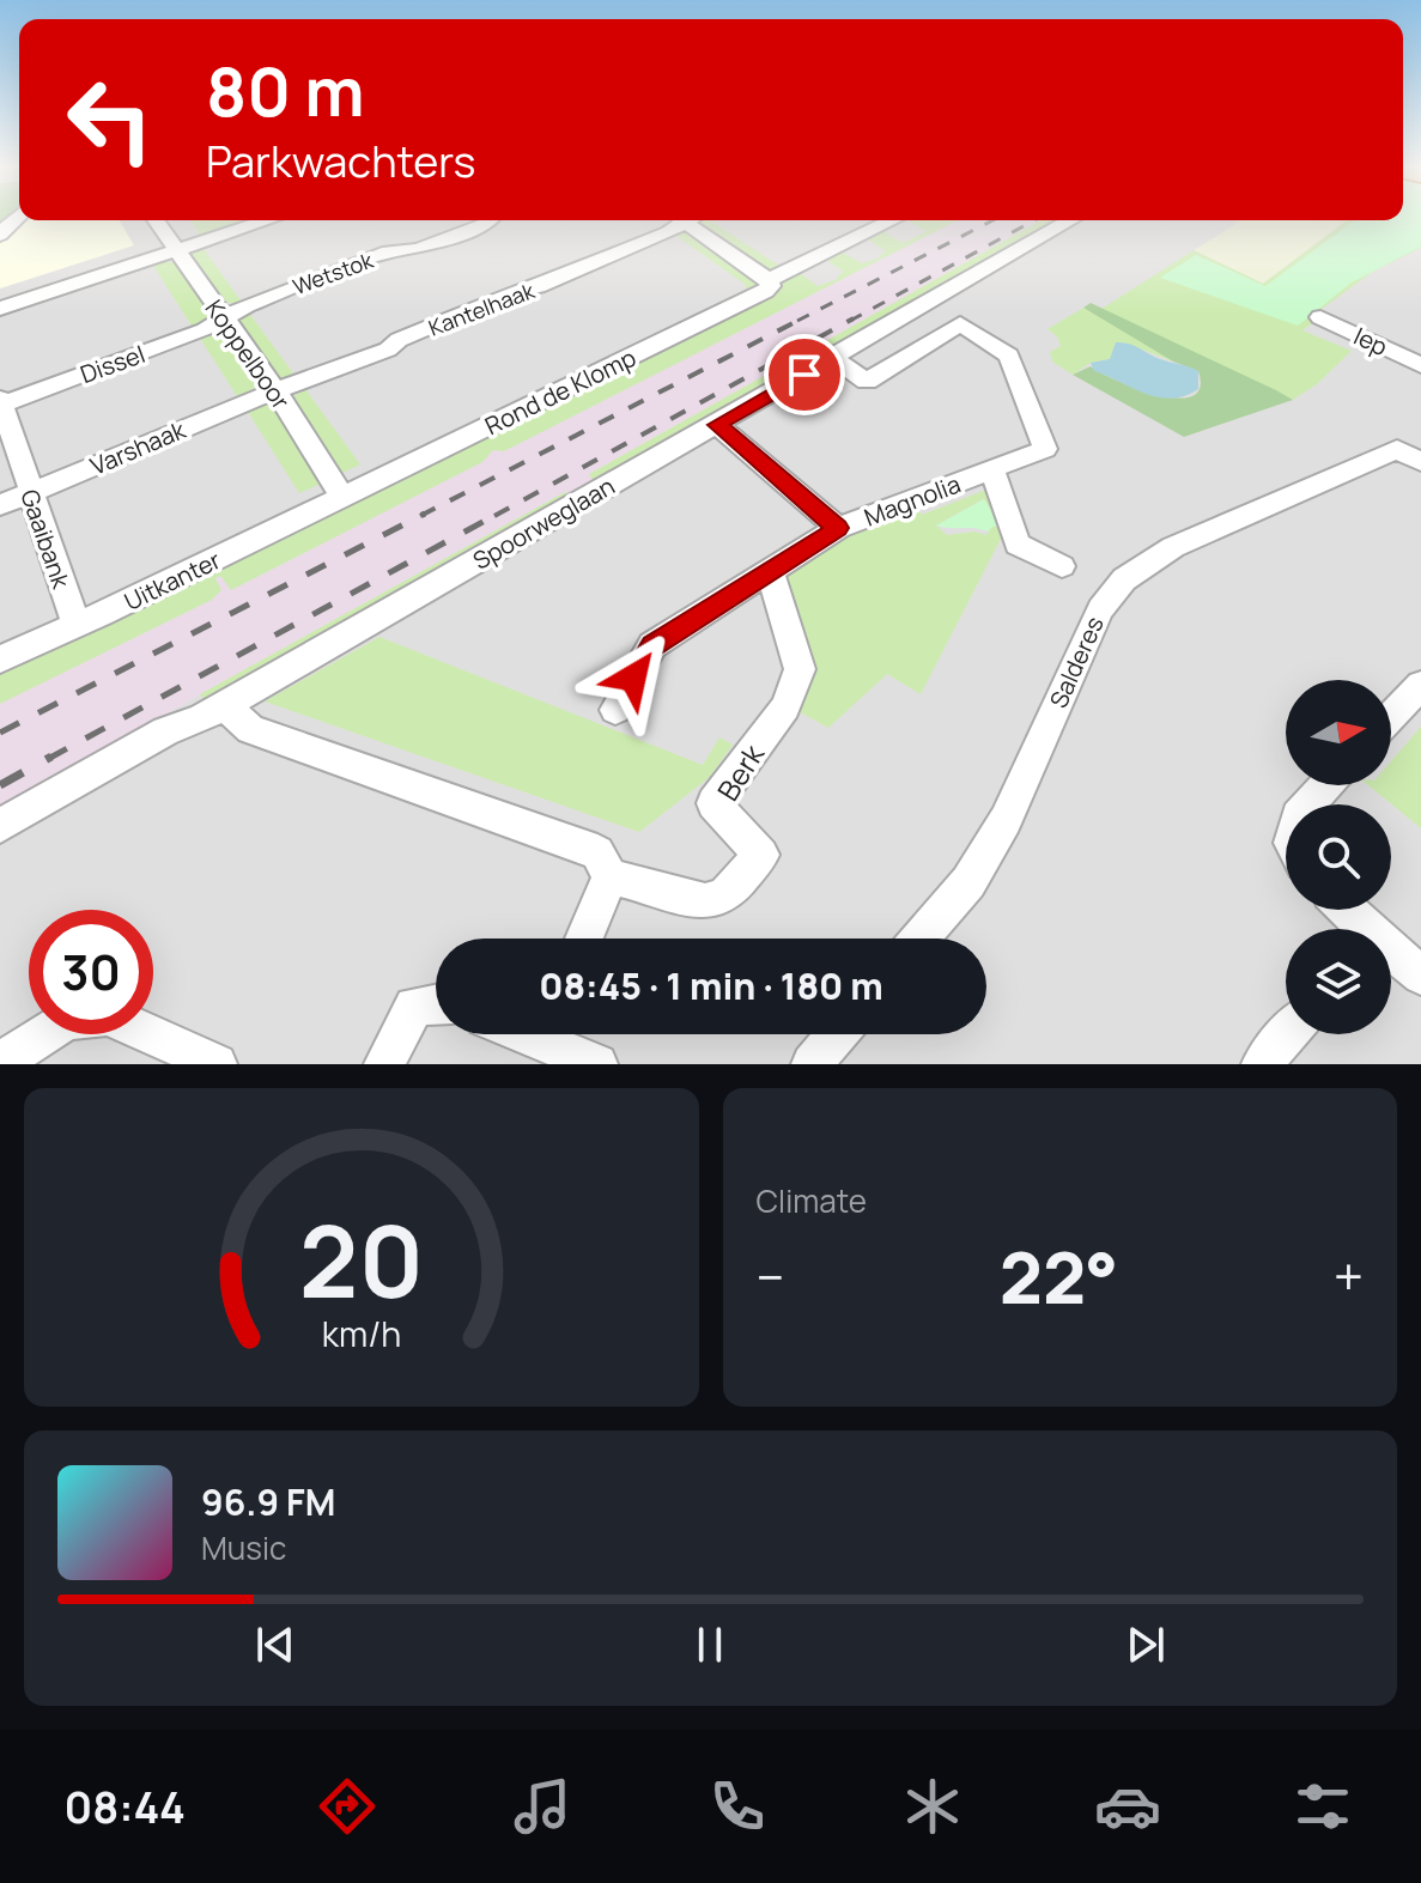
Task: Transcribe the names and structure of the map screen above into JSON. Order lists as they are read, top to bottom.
{
  "streets": {
    "street": [
      "Wetstok",
      "Kantelhaak",
      "Iep",
      "Koppelboor",
      "Dissel",
      "Rond de Klomp",
      "Varshaak",
      "Magnolia",
      "Spoorweglaan",
      "Gaaibank",
      "Uitkanter",
      "Salderes",
      "Berk"
    ]
  },
  "crossings": [
    ["Wetstok", "Koppelboor"],
    ["Wetstok", "Dissel"],
    ["Kantelhaak", "Koppelboor"],
    ["Kantelhaak", "Varshaak"],
    ["Koppelboor", "Dissel"],
    ["Koppelboor", "Rond de Klomp"],
    ["Koppelboor", "Varshaak"],
    ["Koppelboor", "Uitkanter"],
    ["Dissel", "Gaaibank"],
    ["Rond de Klomp", "Uitkanter"],
    ["Varshaak", "Gaaibank"],
    ["Magnolia", "Spoorweglaan"],
    ["Magnolia", "Berk"],
    ["Spoorweglaan", "Berk"],
    ["Gaaibank", "Uitkanter"]
  ],
  "north": "right",
  "page": {
    "turn": ["80 m", "Parkwachters"],
    "limit": "30",
    "trip": "08:45 · 1 min · 180 m",
    "tile": "Climate",
    "heat": ["−", "22°", "+"],
    "song": ["96.9 FM", "Music"],
    "tabs": "08:44",
    "gauge": ["20", "km/h"]
  }
}
